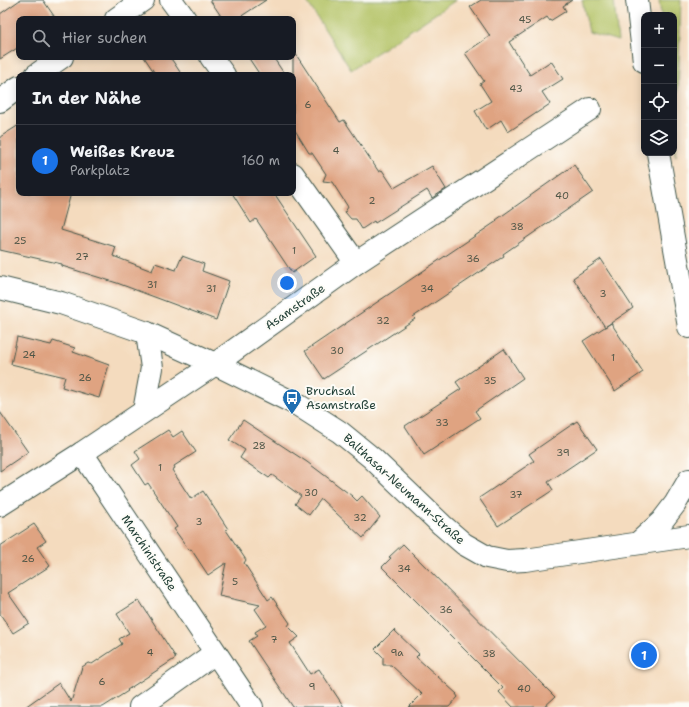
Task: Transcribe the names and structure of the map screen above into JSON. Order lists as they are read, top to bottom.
{
  "streets": {
    "street": ["Asamstraße", "Balthasar-Neumann-Straße", "Marchinistraße"]
  },
  "crossings": [
    ["Asamstraße", "Balthasar-Neumann-Straße"],
    ["Asamstraße", "Marchinistraße"]
  ],
  "places": {
    "bus stop": ["Bruchsal Asamstraße"]
  },
  "house_numbers": [
    "45",
    "43",
    "6",
    "4",
    "40",
    "2",
    "38",
    "25",
    "1",
    "27",
    "36",
    "31",
    "31",
    "34",
    "3",
    "32",
    "30",
    "24",
    "1",
    "26",
    "35",
    "33",
    "28",
    "39",
    "1",
    "30",
    "37",
    "32",
    "3",
    "26",
    "34",
    "5",
    "36",
    "7",
    "4",
    "9a",
    "38",
    "6",
    "9",
    "40"
  ],
  "page": {
    "map_buttons": ["+", "−"],
    "search": "Hier suchen",
    "heading": "In der Nähe",
    "list": [
      {
        "mark": "1",
        "name": "Weißes Kreuz",
        "note": "Parkplatz",
        "value": "160 m"
      }
    ],
    "pins": "1"
  }
}
